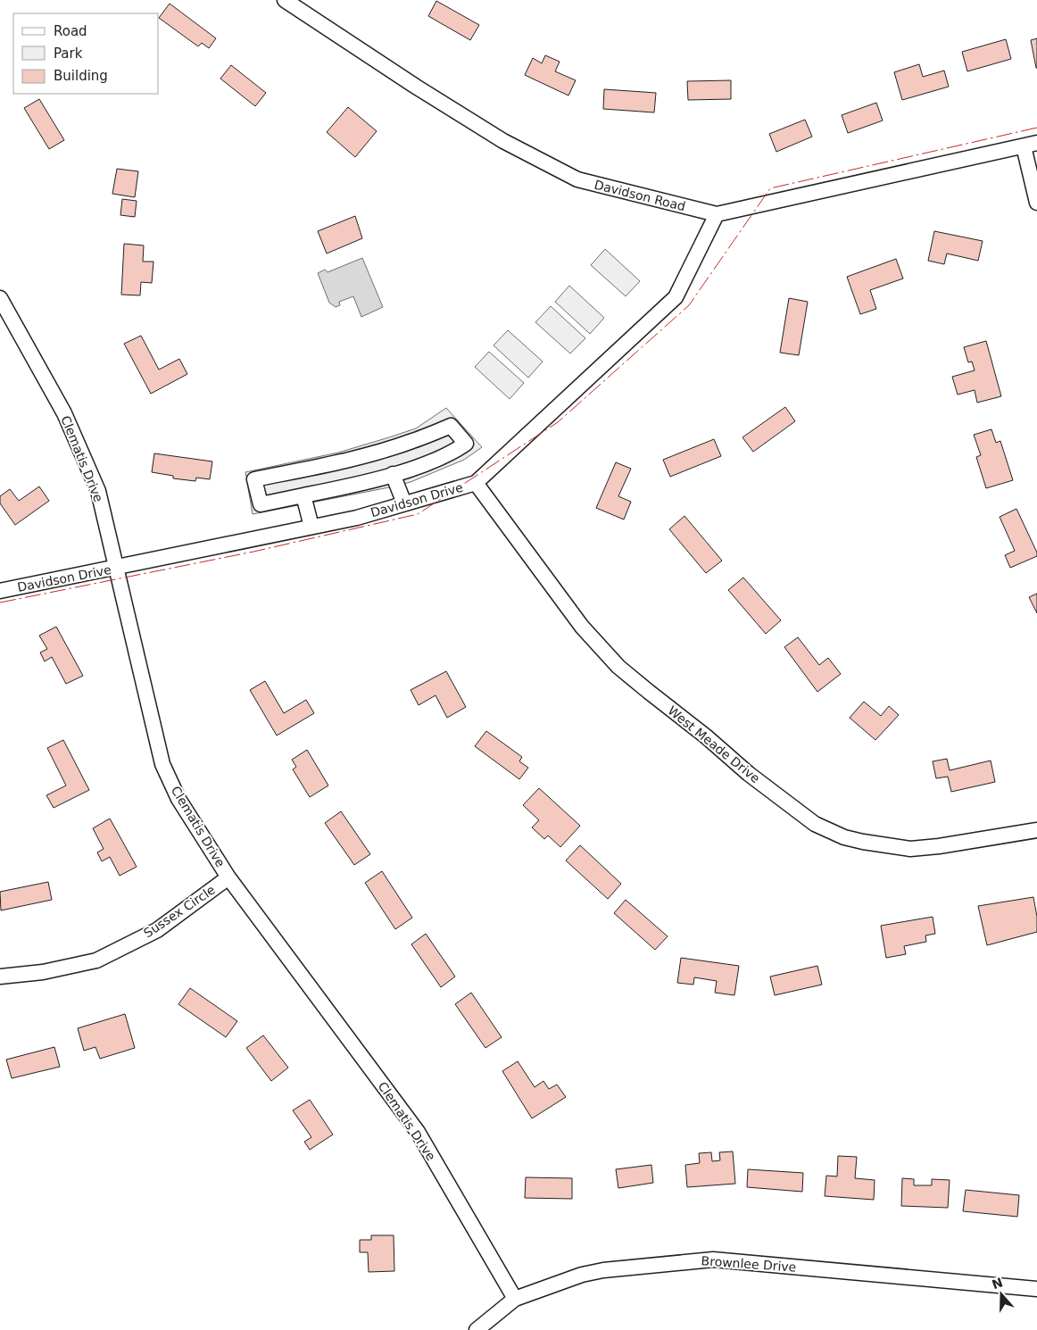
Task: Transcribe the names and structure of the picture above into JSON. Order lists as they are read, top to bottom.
{
  "streets": {
    "street": [
      "Davidson Road",
      "Clematis Drive",
      "Davidson Drive",
      "West Meade Drive",
      "Sussex Circle",
      "Brownlee Drive"
    ]
  },
  "crossings": [
    ["Davidson Road", "Davidson Drive"],
    ["Clematis Drive", "Davidson Drive"],
    ["Clematis Drive", "Sussex Circle"],
    ["Clematis Drive", "Brownlee Drive"],
    ["Davidson Drive", "West Meade Drive"]
  ],
  "legend": ["Road", "Park", "Building"],
  "north": "top"
}
